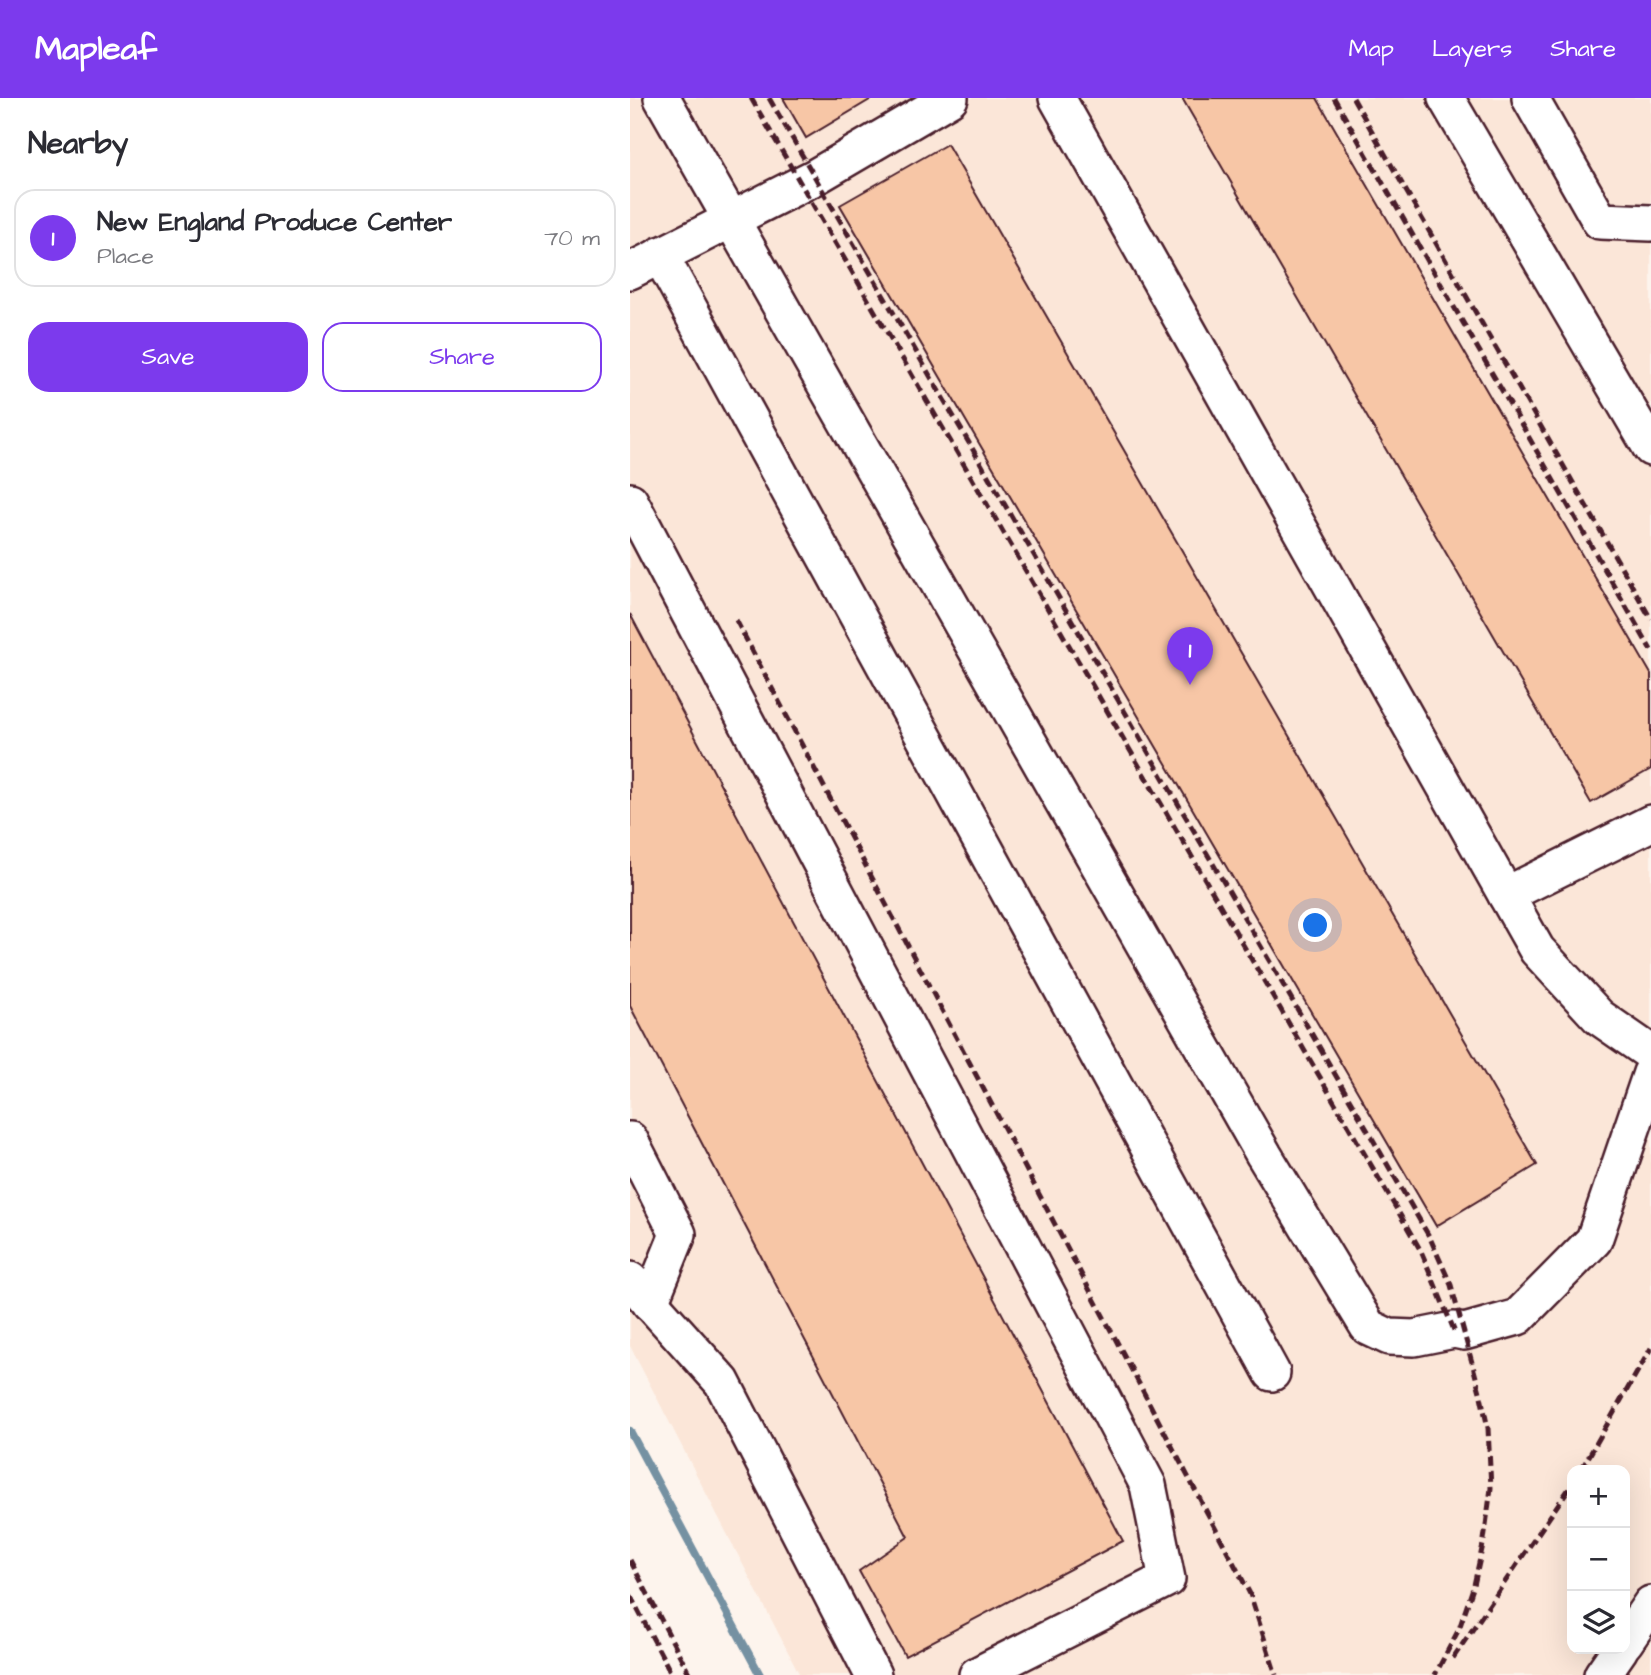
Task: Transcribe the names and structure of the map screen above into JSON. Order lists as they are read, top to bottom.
{
  "page": {
    "header": "Mapleaf",
    "nav": ["Map", "Layers", "Share"],
    "heading": "Nearby",
    "list": [
      {
        "mark": "1",
        "name": "New England Produce Center",
        "note": "Place",
        "value": "70 m"
      }
    ],
    "buttons": ["Save", "Share"],
    "pins": "1",
    "map_buttons": ["+", "−"]
  }
}
